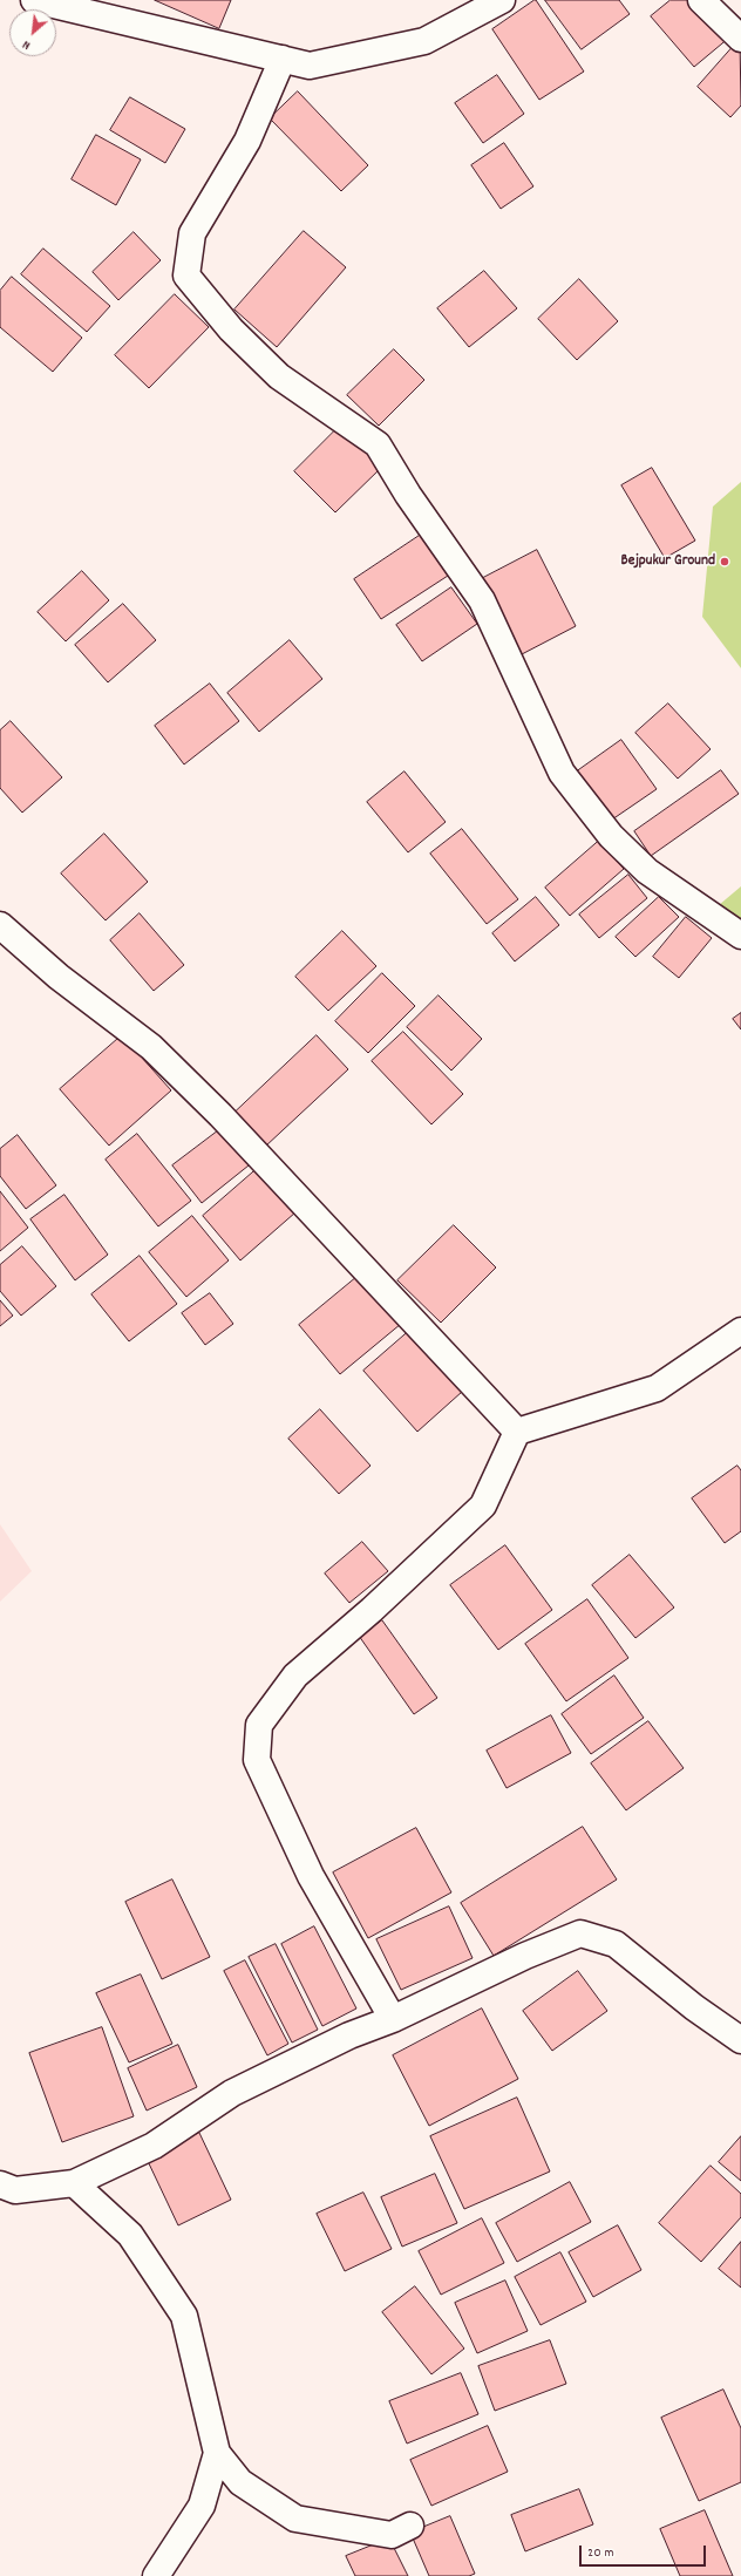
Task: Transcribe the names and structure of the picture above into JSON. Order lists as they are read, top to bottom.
{
  "places": ["Bejpukur Ground"],
  "scale_bar": "20 m",
  "north": "bottom left"
}
